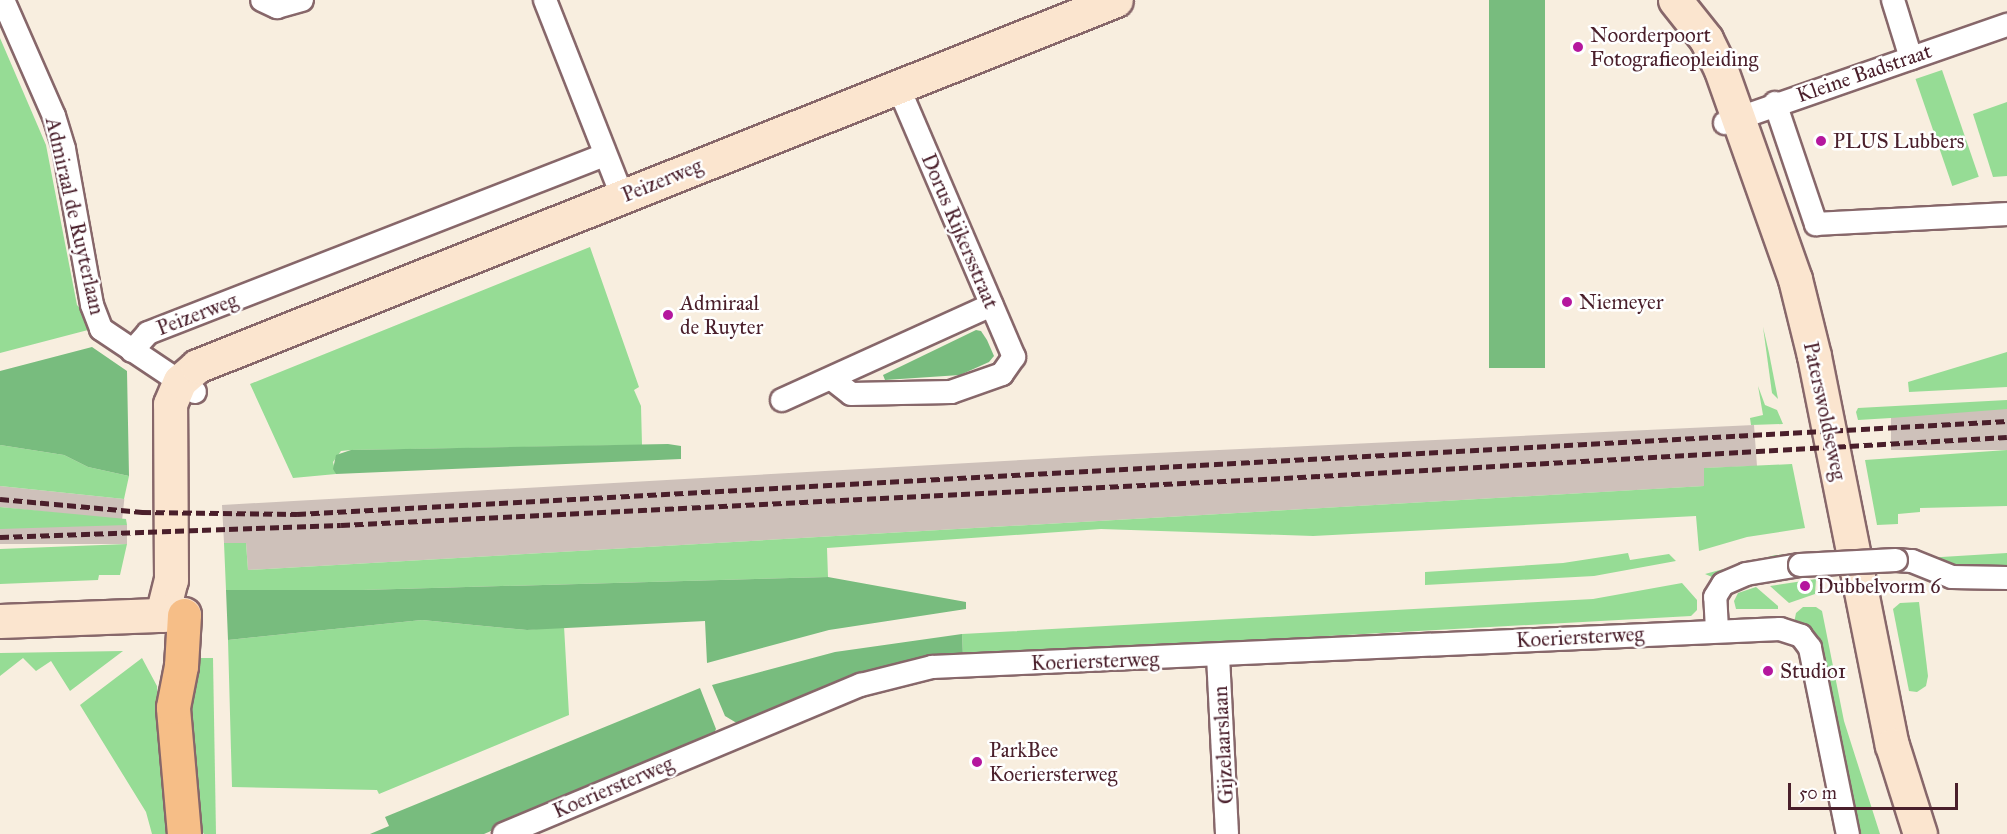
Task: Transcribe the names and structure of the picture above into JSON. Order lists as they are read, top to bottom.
{
  "streets": {
    "main road": ["Peizerweg", "Paterswoldseweg"],
    "street": [
      "Kleine Badstraat",
      "Admiraal de Ruyterlaan",
      "Dorus Rijkersstraat",
      "Koeriersterweg",
      "Gijzelaarslaan"
    ]
  },
  "crossings": [
    ["Kleine Badstraat", "Paterswoldseweg"],
    ["Peizerweg", "Admiraal de Ruyterlaan"],
    ["Peizerweg", "Dorus Rijkersstraat"],
    ["Koeriersterweg", "Gijzelaarslaan"]
  ],
  "places": [
    "Noorderpoort Fotografieopleiding",
    "PLUS Lubbers",
    "Niemeyer",
    "Admiraal de Ruyter",
    "Dubbelvorm 6",
    "Studio1",
    "ParkBee Koeriersterweg"
  ],
  "scale_bar": "50 m"
}
